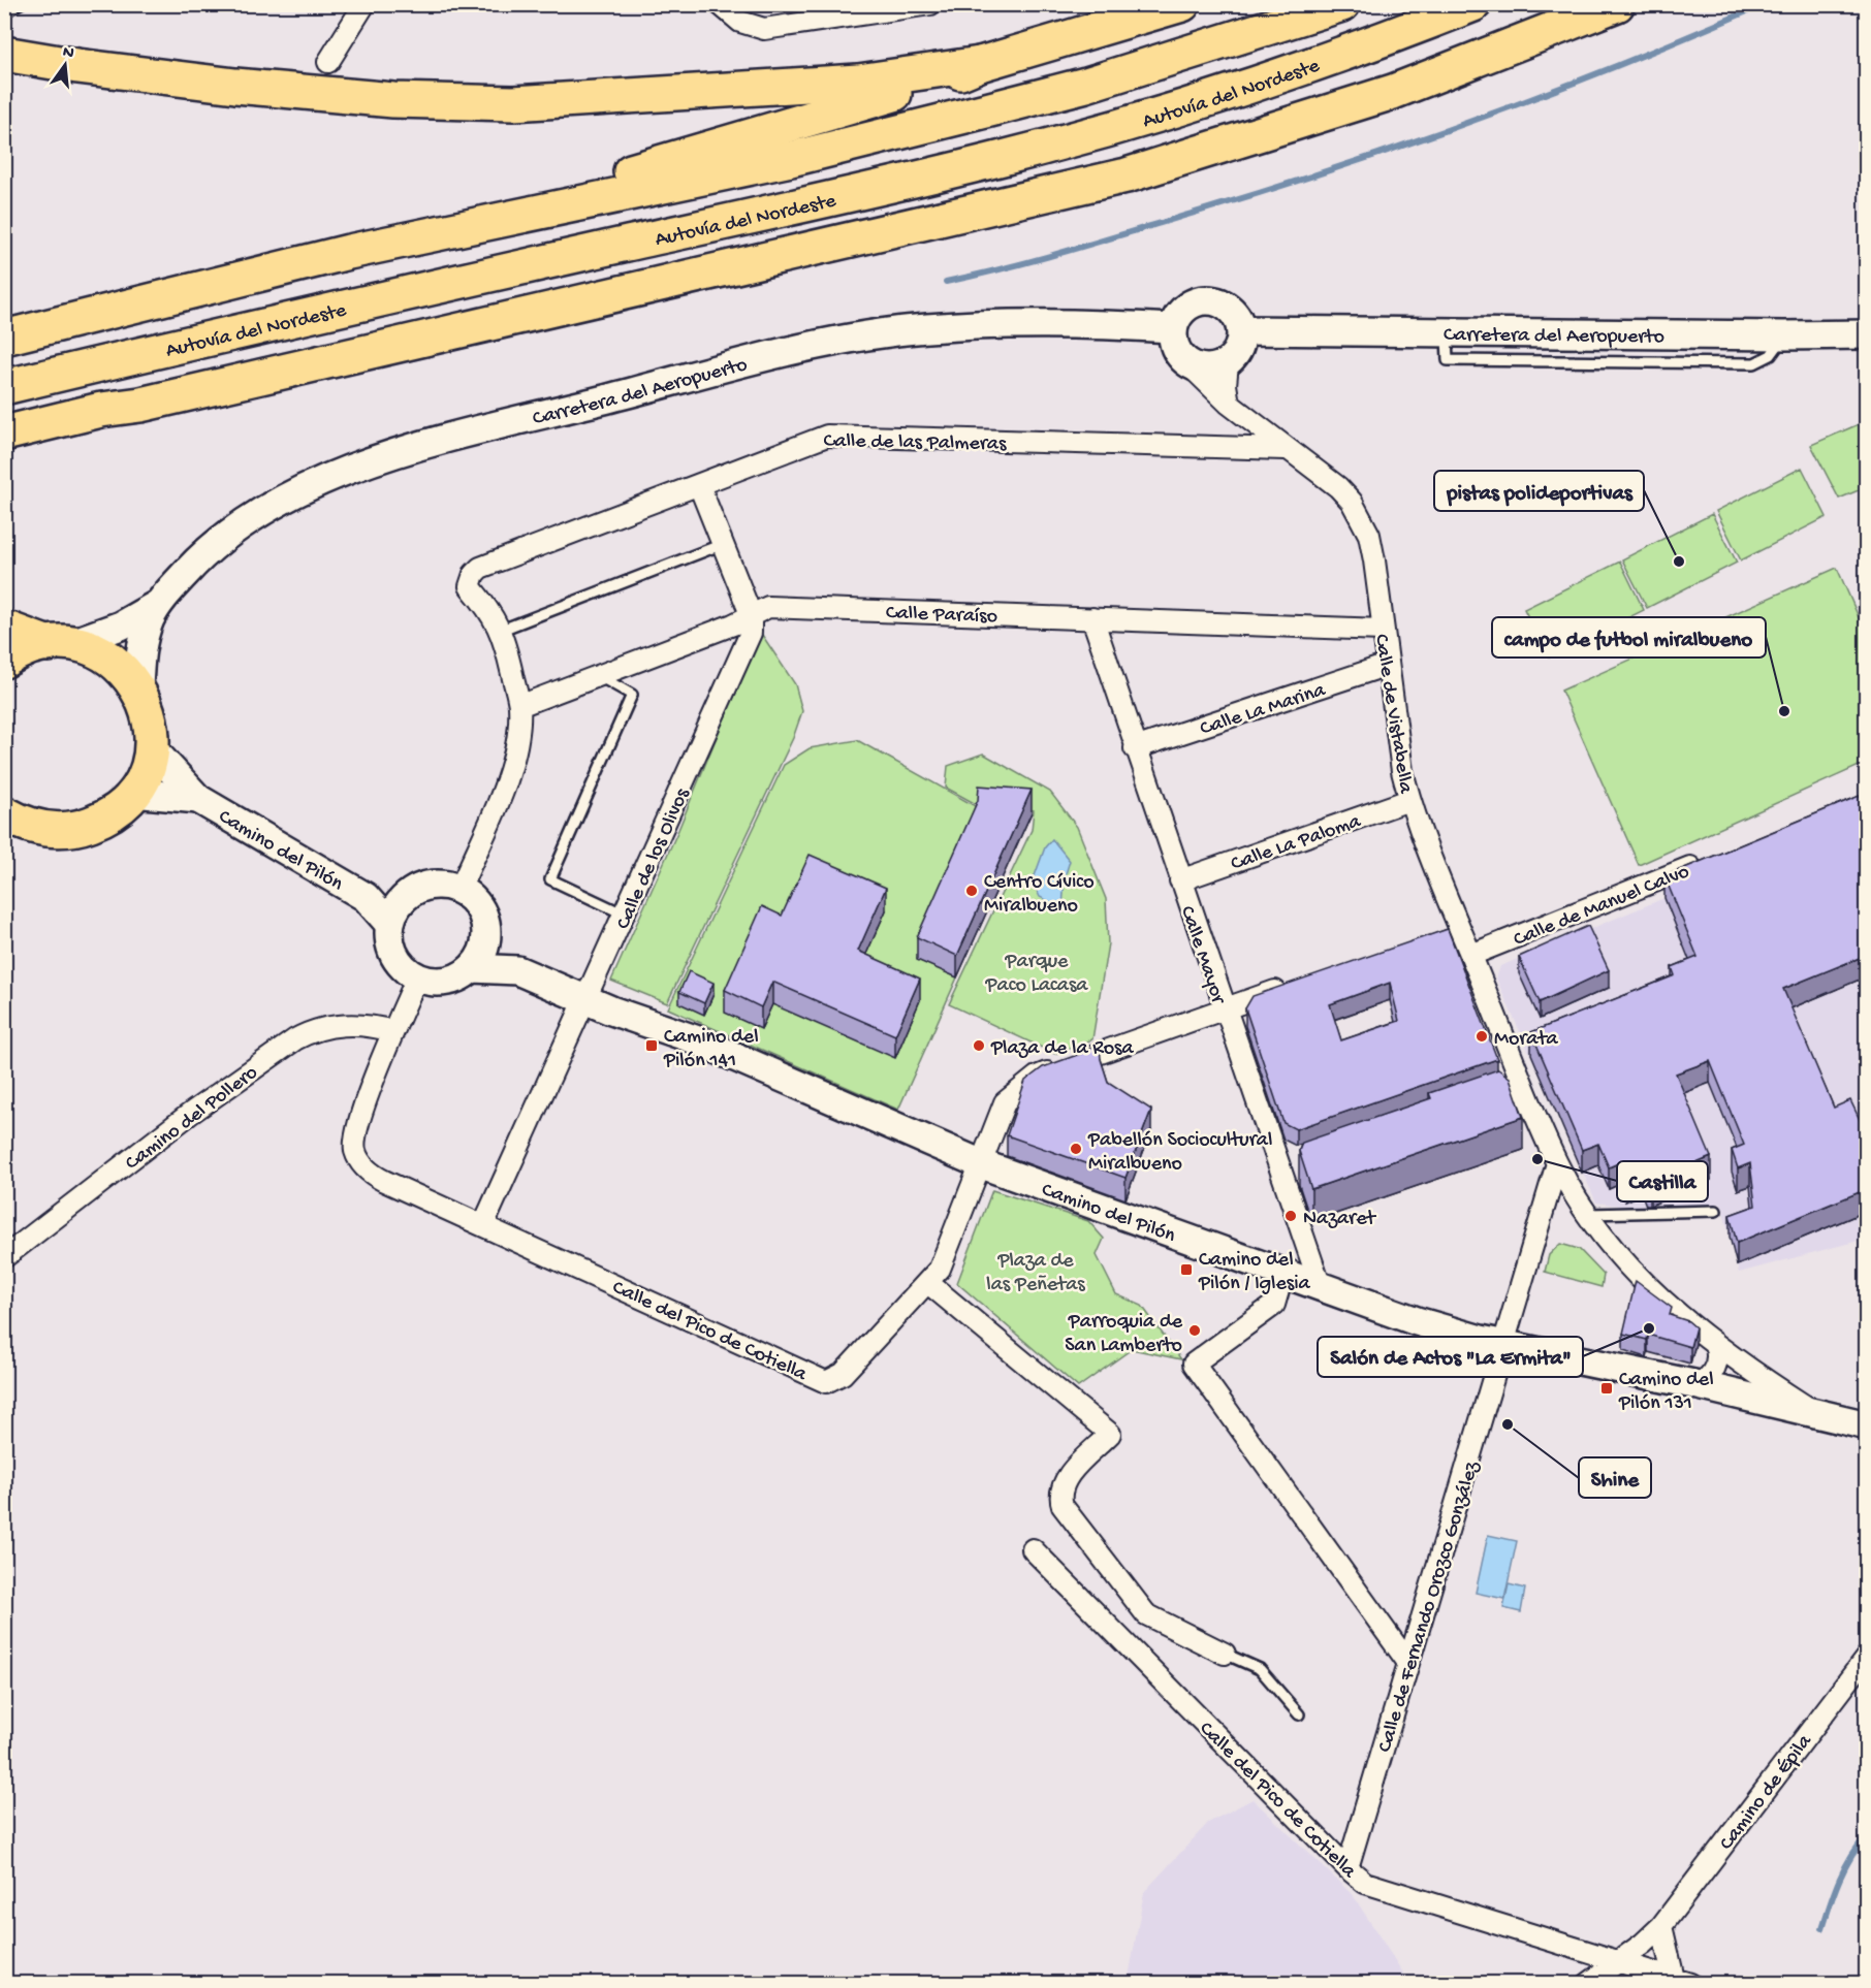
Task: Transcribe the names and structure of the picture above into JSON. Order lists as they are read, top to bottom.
{
  "streets": {
    "highway": ["Autovía del Nordeste"],
    "street": [
      "Carretera del Aeropuerto",
      "Calle de las Palmeras",
      "Calle Paraíso",
      "Calle La Marina",
      "Calle de Vistabella",
      "Calle La Paloma",
      "Camino del Pilón",
      "Calle de los Olivos",
      "Calle de Manuel Calvo",
      "Calle Mayor",
      "Camino del Pollero",
      "Calle del Pico de Cotiella",
      "Calle de Fernando Orozco González",
      "Camino de Épila"
    ]
  },
  "crossings": [
    ["Carretera del Aeropuerto", "Calle de Vistabella"],
    ["Calle de las Palmeras", "Calle de Vistabella"],
    ["Calle Paraíso", "Calle de Vistabella"],
    ["Calle Paraíso", "Calle de los Olivos"],
    ["Calle Paraíso", "Calle Mayor"],
    ["Calle La Marina", "Calle de Vistabella"],
    ["Calle La Marina", "Calle Mayor"],
    ["Calle de Vistabella", "Calle La Paloma"],
    ["Calle de Vistabella", "Camino del Pilón"],
    ["Calle de Vistabella", "Calle de Manuel Calvo"],
    ["Calle de Vistabella", "Calle de Fernando Orozco González"],
    ["Calle La Paloma", "Calle Mayor"],
    ["Camino del Pilón", "Calle de los Olivos"],
    ["Camino del Pilón", "Calle Mayor"],
    ["Camino del Pilón", "Calle del Pico de Cotiella"],
    ["Camino del Pilón", "Calle de Fernando Orozco González"],
    ["Calle de los Olivos", "Calle del Pico de Cotiella"],
    ["Camino del Pollero", "Calle del Pico de Cotiella"],
    ["Calle del Pico de Cotiella", "Calle de Fernando Orozco González"],
    ["Calle del Pico de Cotiella", "Camino de Épila"]
  ],
  "parks": ["Parque Paco Lacasa", "Plaza de las Peñetas"],
  "places": {
    "other": [
      "pistas polideportivas",
      "campo de futbol miralbueno",
      "Centro Cívico Miralbueno",
      "Morata",
      "Plaza de la Rosa",
      "Pabellón Sociocultural Miralbueno",
      "Castilla",
      "Nazaret",
      "Salón de Actos \"La Ermita\"",
      "Parroquia de San Lamberto",
      "Shine"
    ],
    "transit": ["Camino del Pilón 141", "Camino del Pilón / Iglesia", "Camino del Pilón 131"]
  },
  "north": "top"
}
